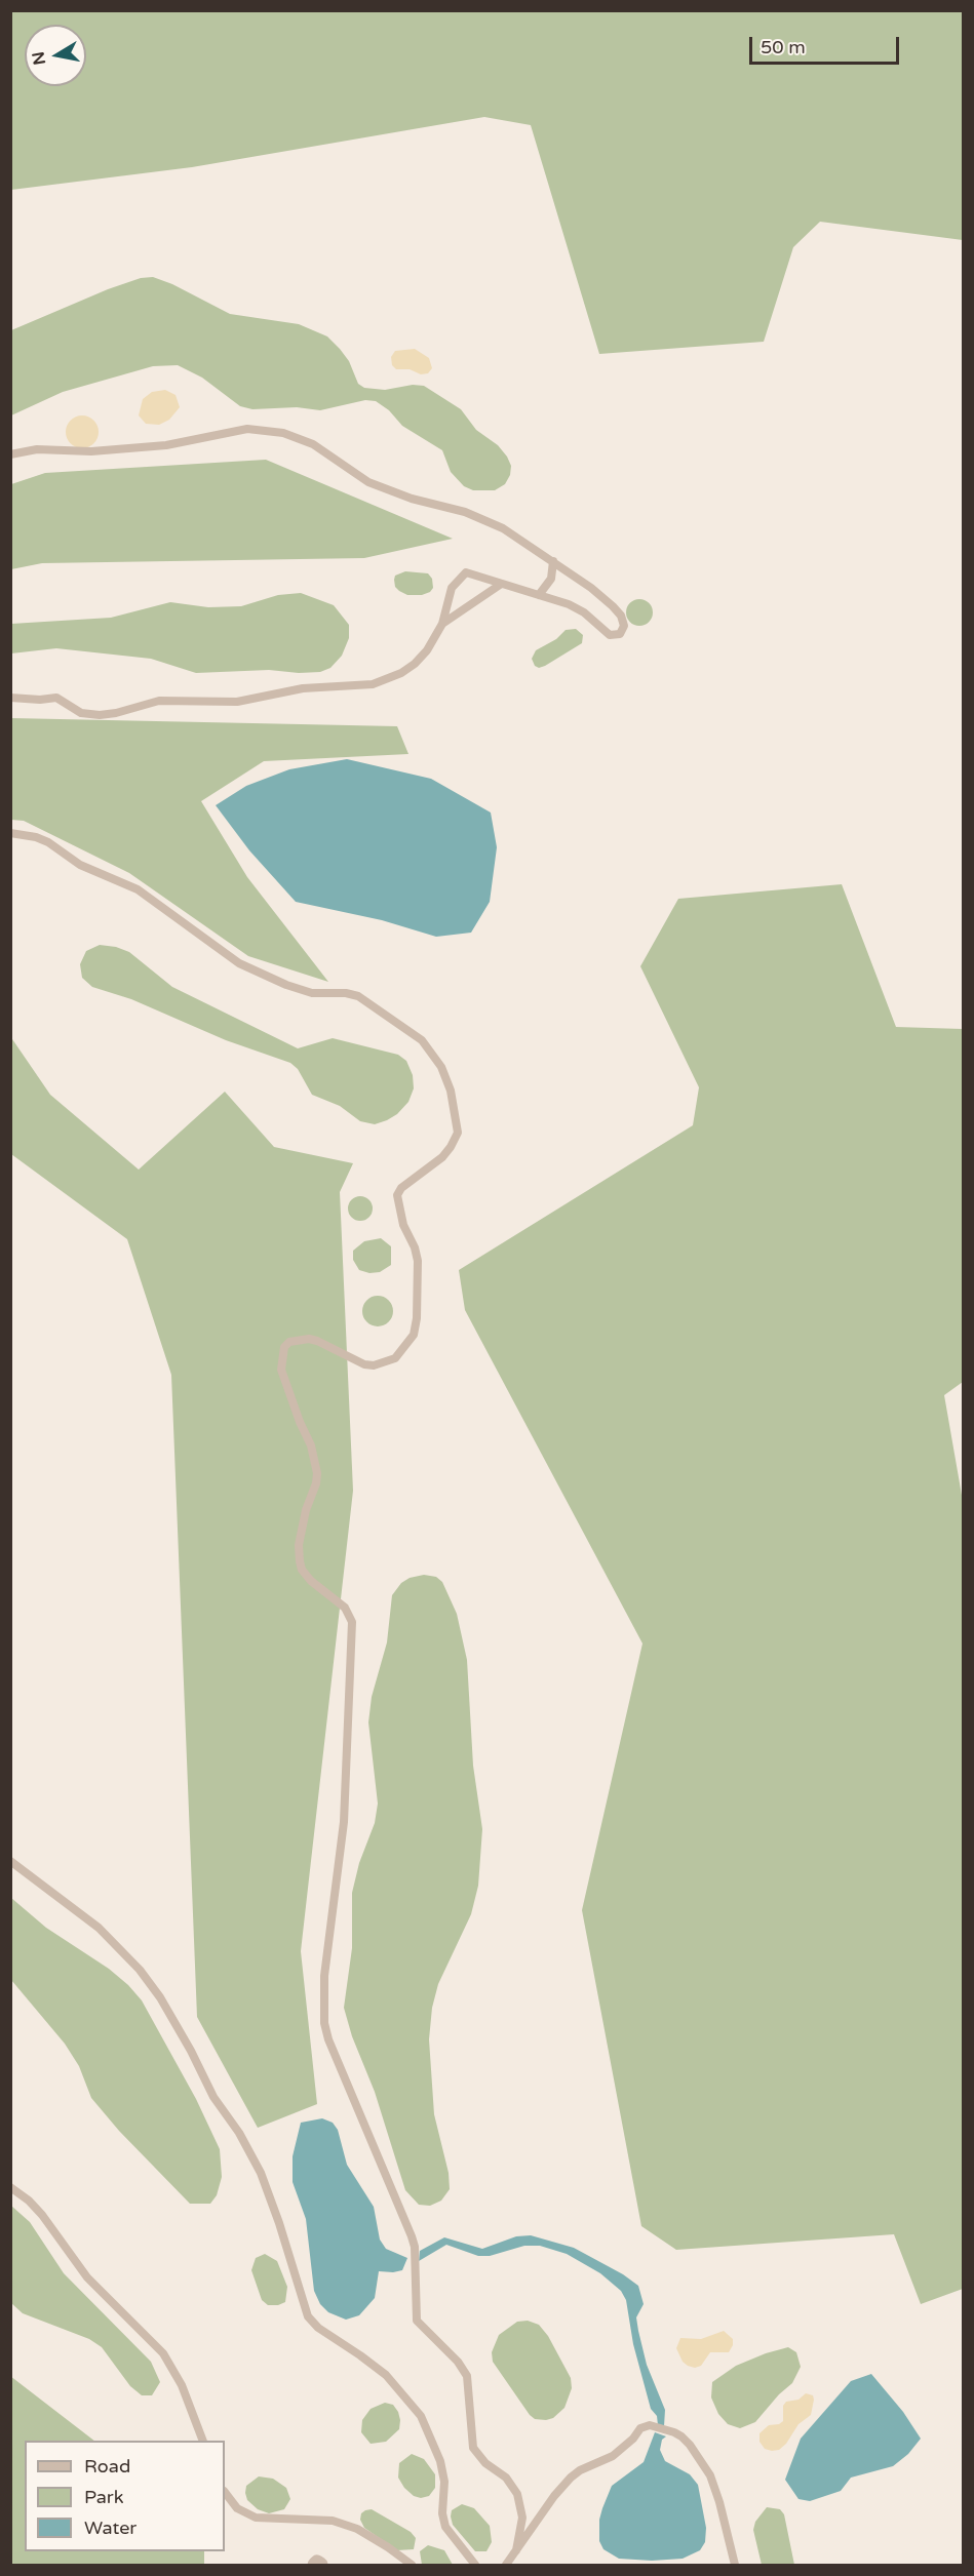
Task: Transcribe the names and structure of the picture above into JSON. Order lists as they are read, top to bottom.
{
  "legend": ["Road", "Park", "Water"],
  "scale_bar": "50 m",
  "north": "left"
}
